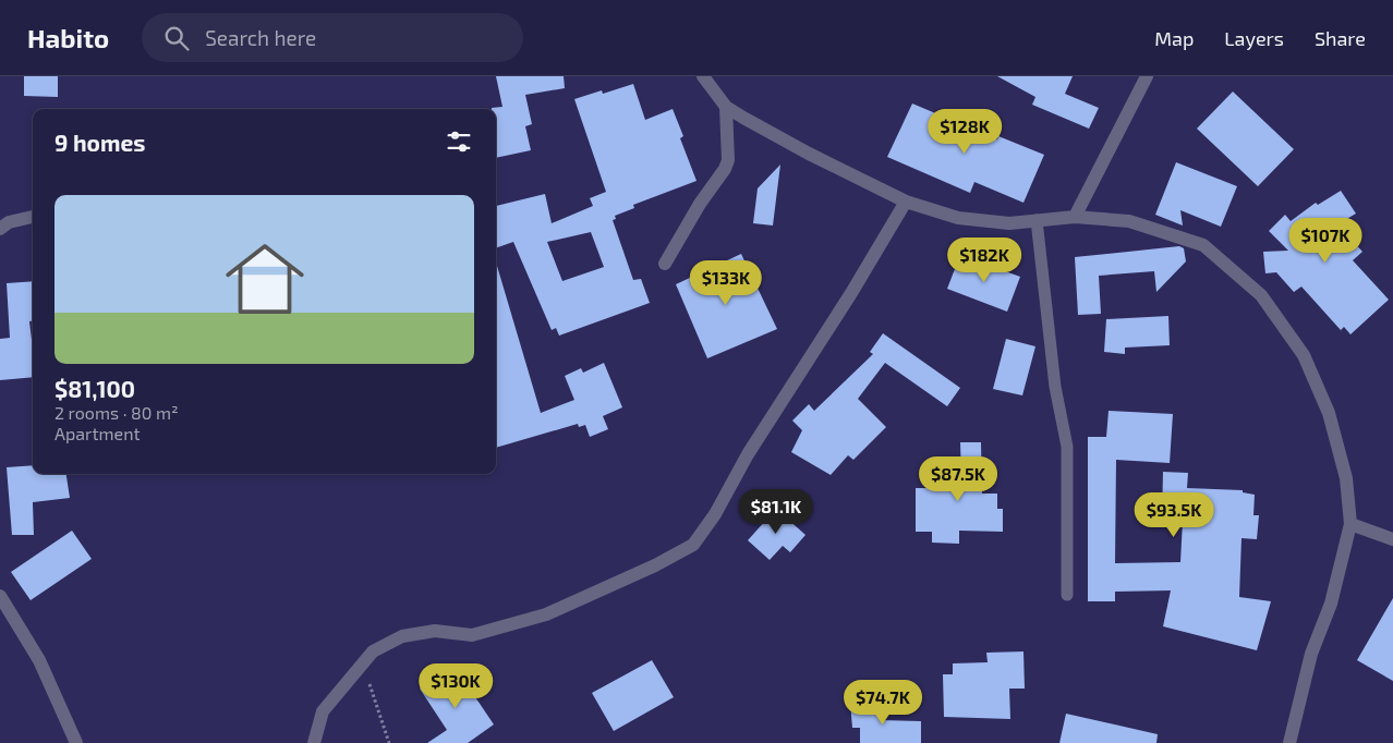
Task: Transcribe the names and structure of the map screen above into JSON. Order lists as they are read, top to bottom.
{
  "page": {
    "header": "Habito",
    "search": "Search here",
    "nav": ["Map", "Layers", "Share"],
    "price": [
      "$128K",
      "$107K",
      "$182K",
      "$133K",
      "$87.5K",
      "$81.1K",
      "$93.5K",
      "$130K",
      "$74.7K"
    ],
    "heading": "9 homes",
    "list": [
      {
        "name": "$81,100",
        "note": "2 rooms · 80 m² · Apartment"
      }
    ]
  }
}
